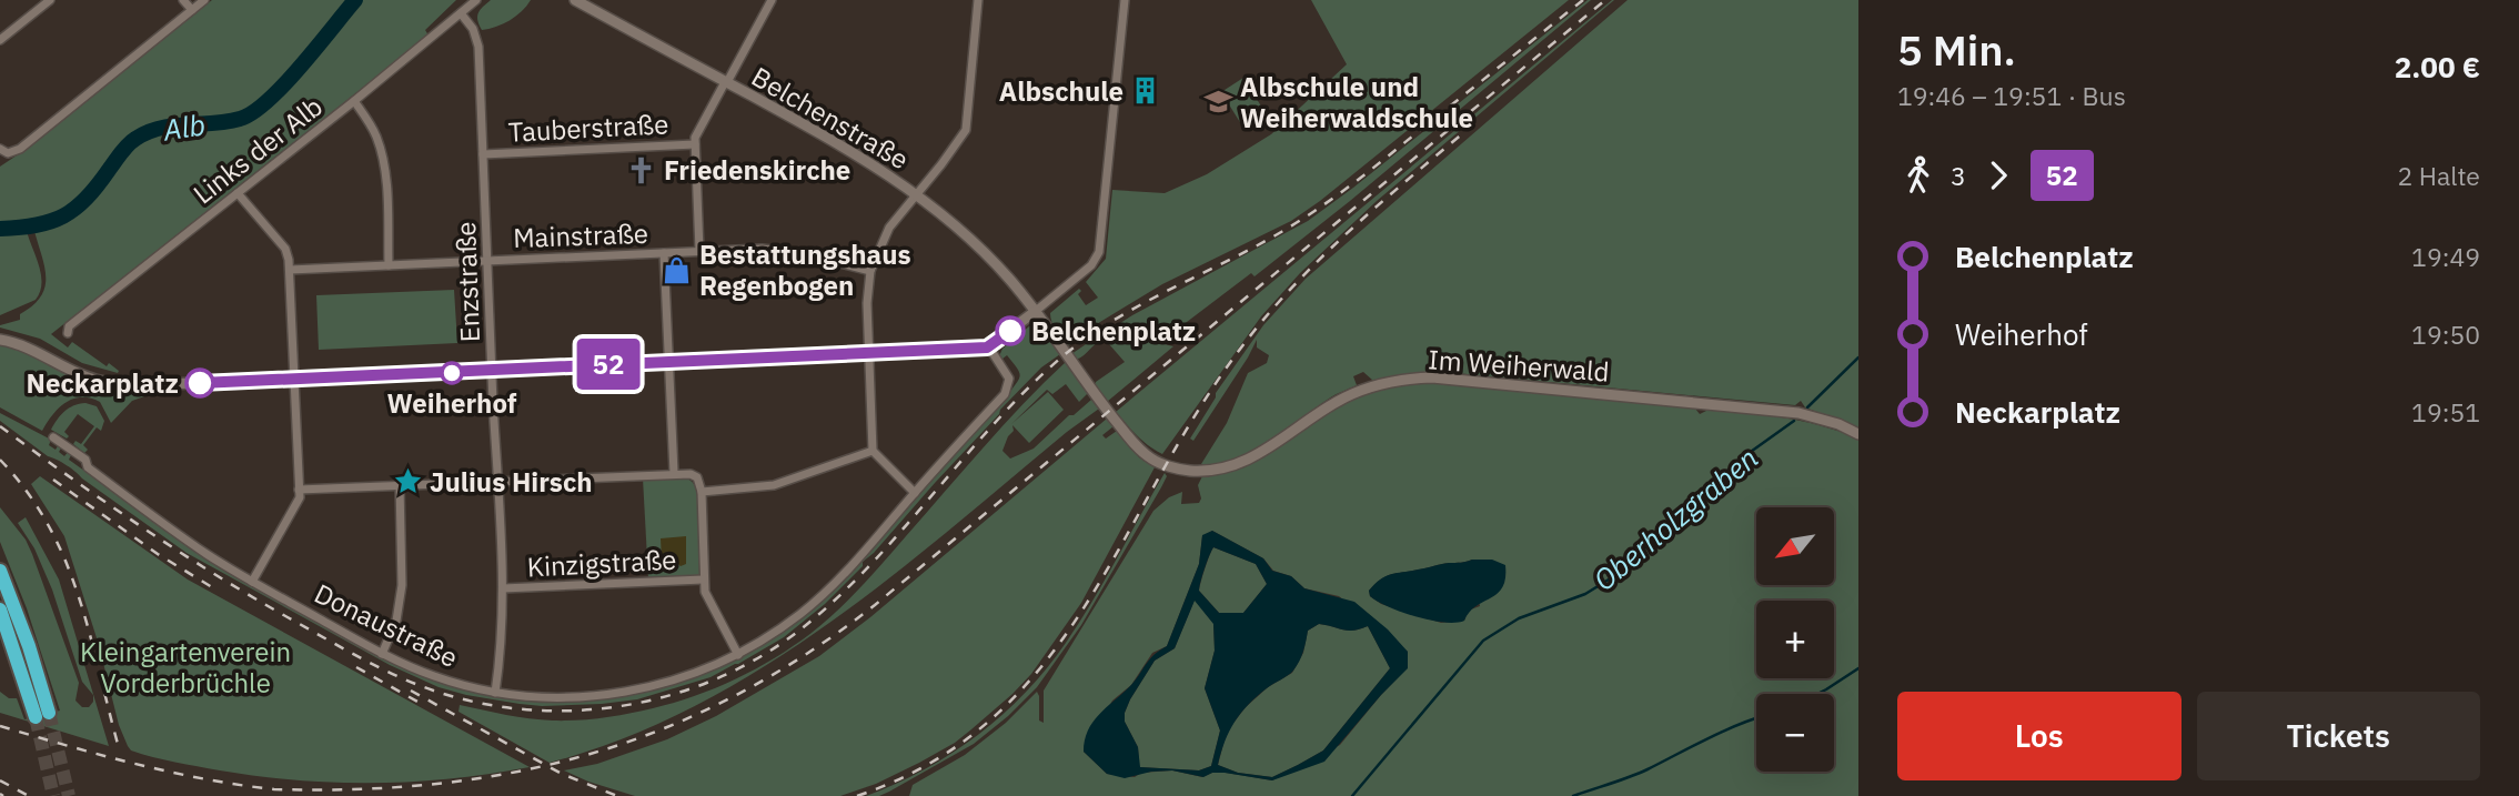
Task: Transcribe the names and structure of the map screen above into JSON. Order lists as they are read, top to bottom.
{
  "streets": {
    "street": [
      "Belchenstraße",
      "Tauberstraße",
      "Links der Alb",
      "Mainstraße",
      "Enzstraße",
      "Im Weiherwald",
      "Kinzigstraße",
      "Donaustraße"
    ]
  },
  "crossings": [
    ["Belchenstraße", "Im Weiherwald"],
    ["Tauberstraße", "Enzstraße"],
    ["Links der Alb", "Enzstraße"],
    ["Mainstraße", "Enzstraße"],
    ["Enzstraße", "Kinzigstraße"],
    ["Enzstraße", "Donaustraße"]
  ],
  "water": ["Alb", "Oberholzgraben"],
  "parks": ["Kleingartenverein Vorderbrüchle"],
  "places": {
    "building": ["Albschule"],
    "school or university": ["Albschule und Weiherwaldschule"],
    "church": ["Friedenskirche"],
    "shop": ["Bestattungshaus Regenbogen"],
    "other": ["Belchenplatz", "Weiherhof", "Neckarplatz"],
    "place": ["Julius Hirsch"]
  },
  "lines": ["bus line 52"],
  "north": "bottom left",
  "page": {
    "on_map": "52",
    "heading": ["5 Min.", "19:46 – 19:51 · Bus", "2.00 €"],
    "legs": ["3", "52", "2 Halte"],
    "list": [
      {
        "name": "Belchenplatz",
        "value": "19:49"
      },
      {
        "name": "Weiherhof",
        "value": "19:50"
      },
      {
        "name": "Neckarplatz",
        "value": "19:51"
      }
    ],
    "map_buttons": ["+", "−"],
    "buttons": ["Los", "Tickets"]
  }
}
